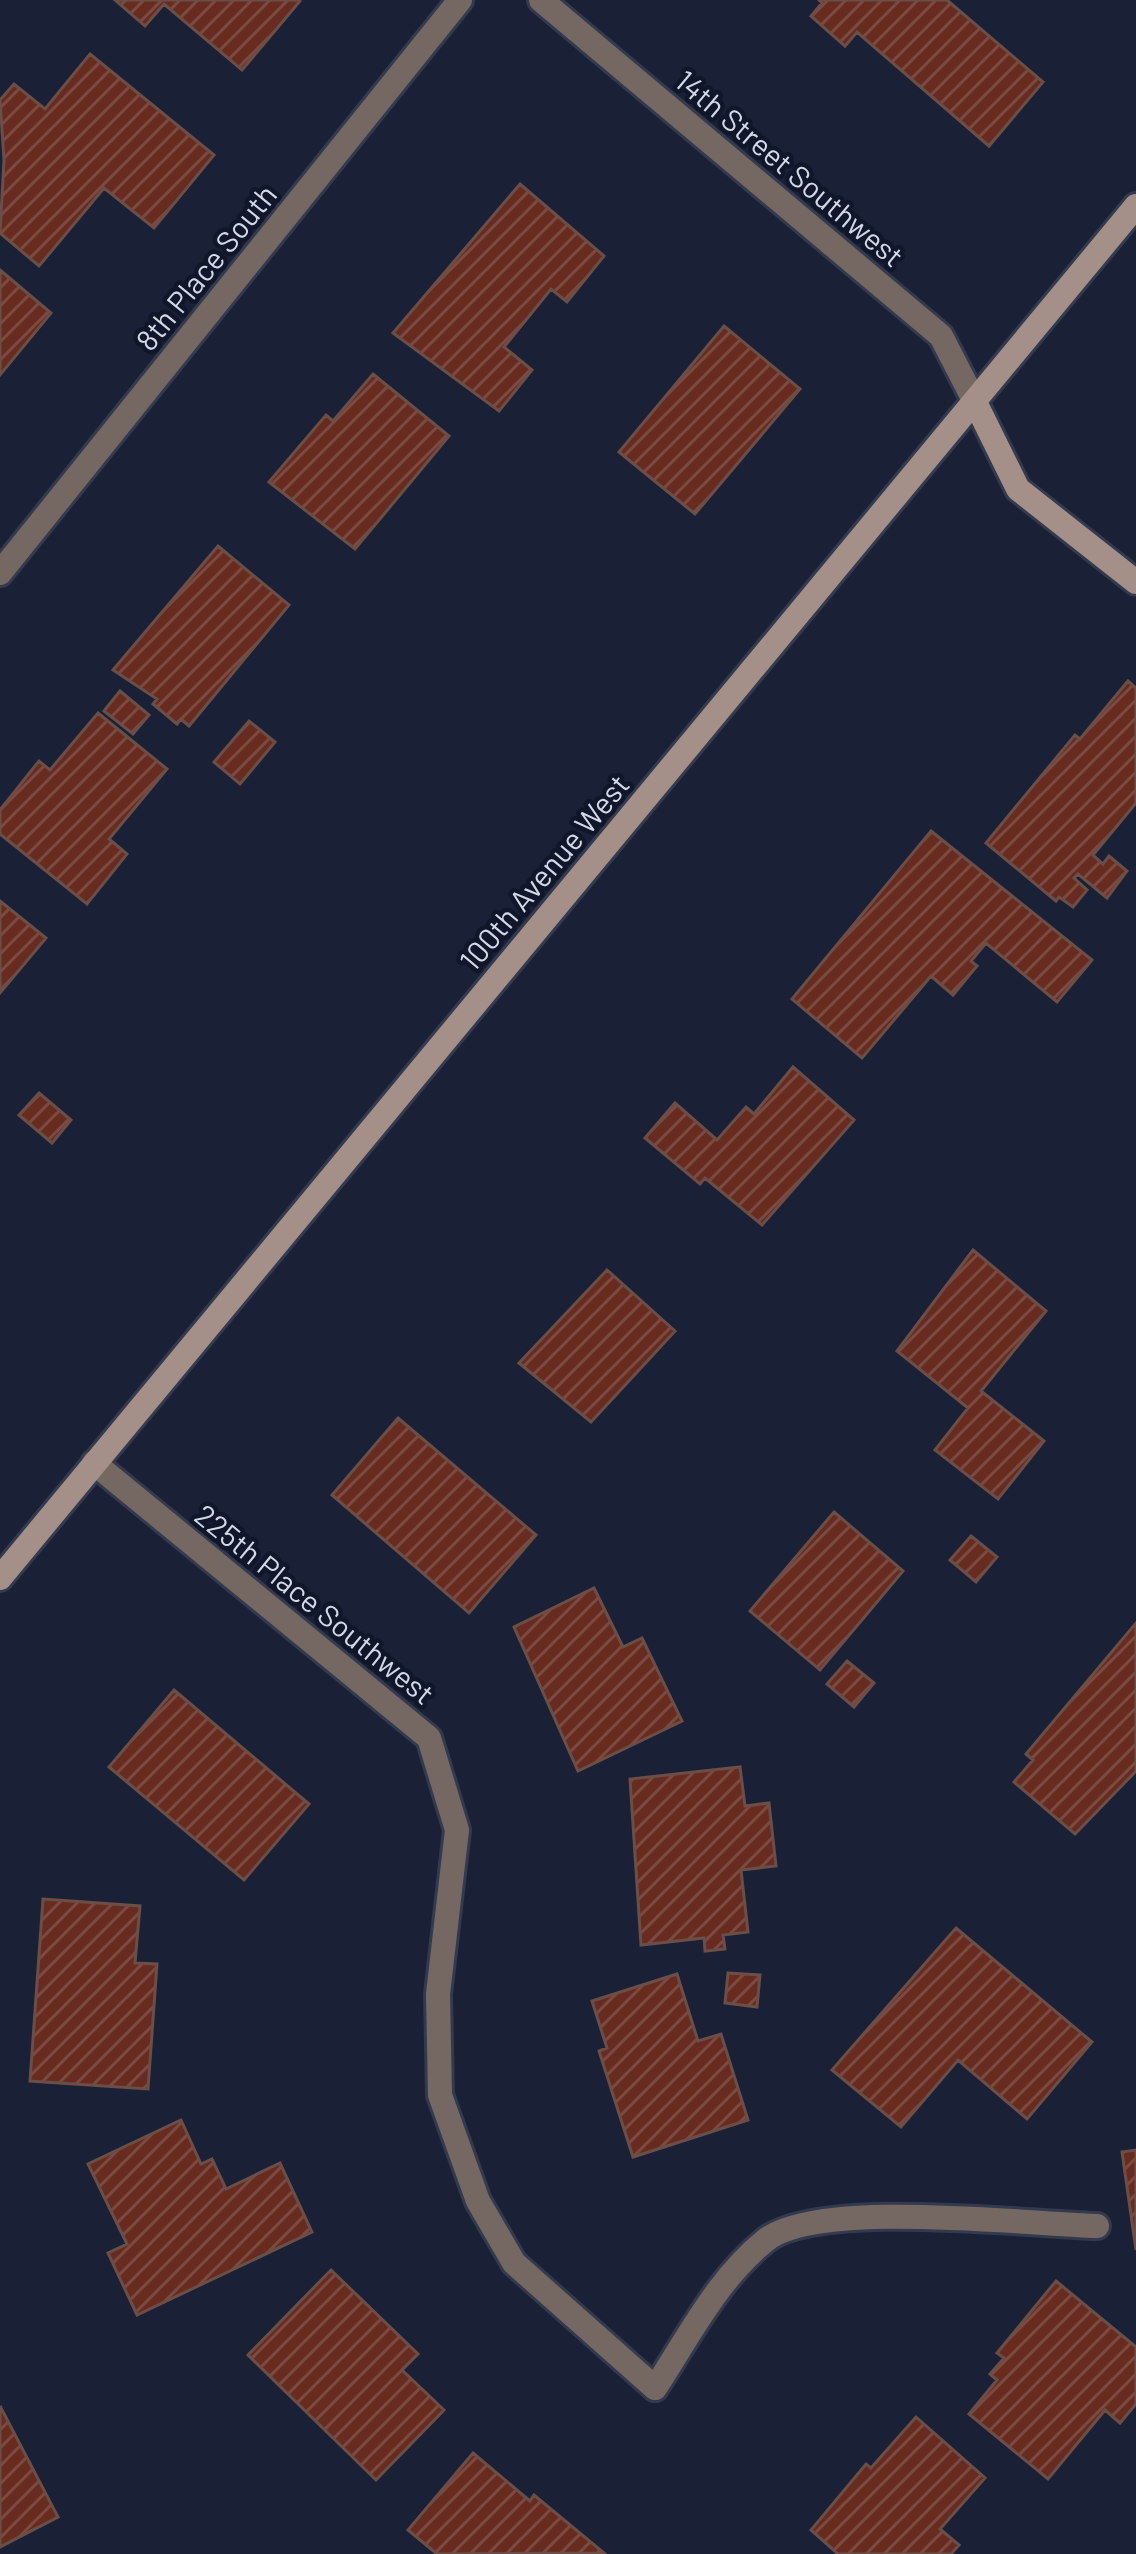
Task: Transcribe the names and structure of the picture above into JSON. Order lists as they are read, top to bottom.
{
  "streets": {
    "main road": ["100th Avenue West"],
    "street": ["14th Street Southwest", "8th Place South", "225th Place Southwest"]
  },
  "crossings": [
    ["14th Street Southwest", "100th Avenue West"],
    ["100th Avenue West", "225th Place Southwest"]
  ]
}
